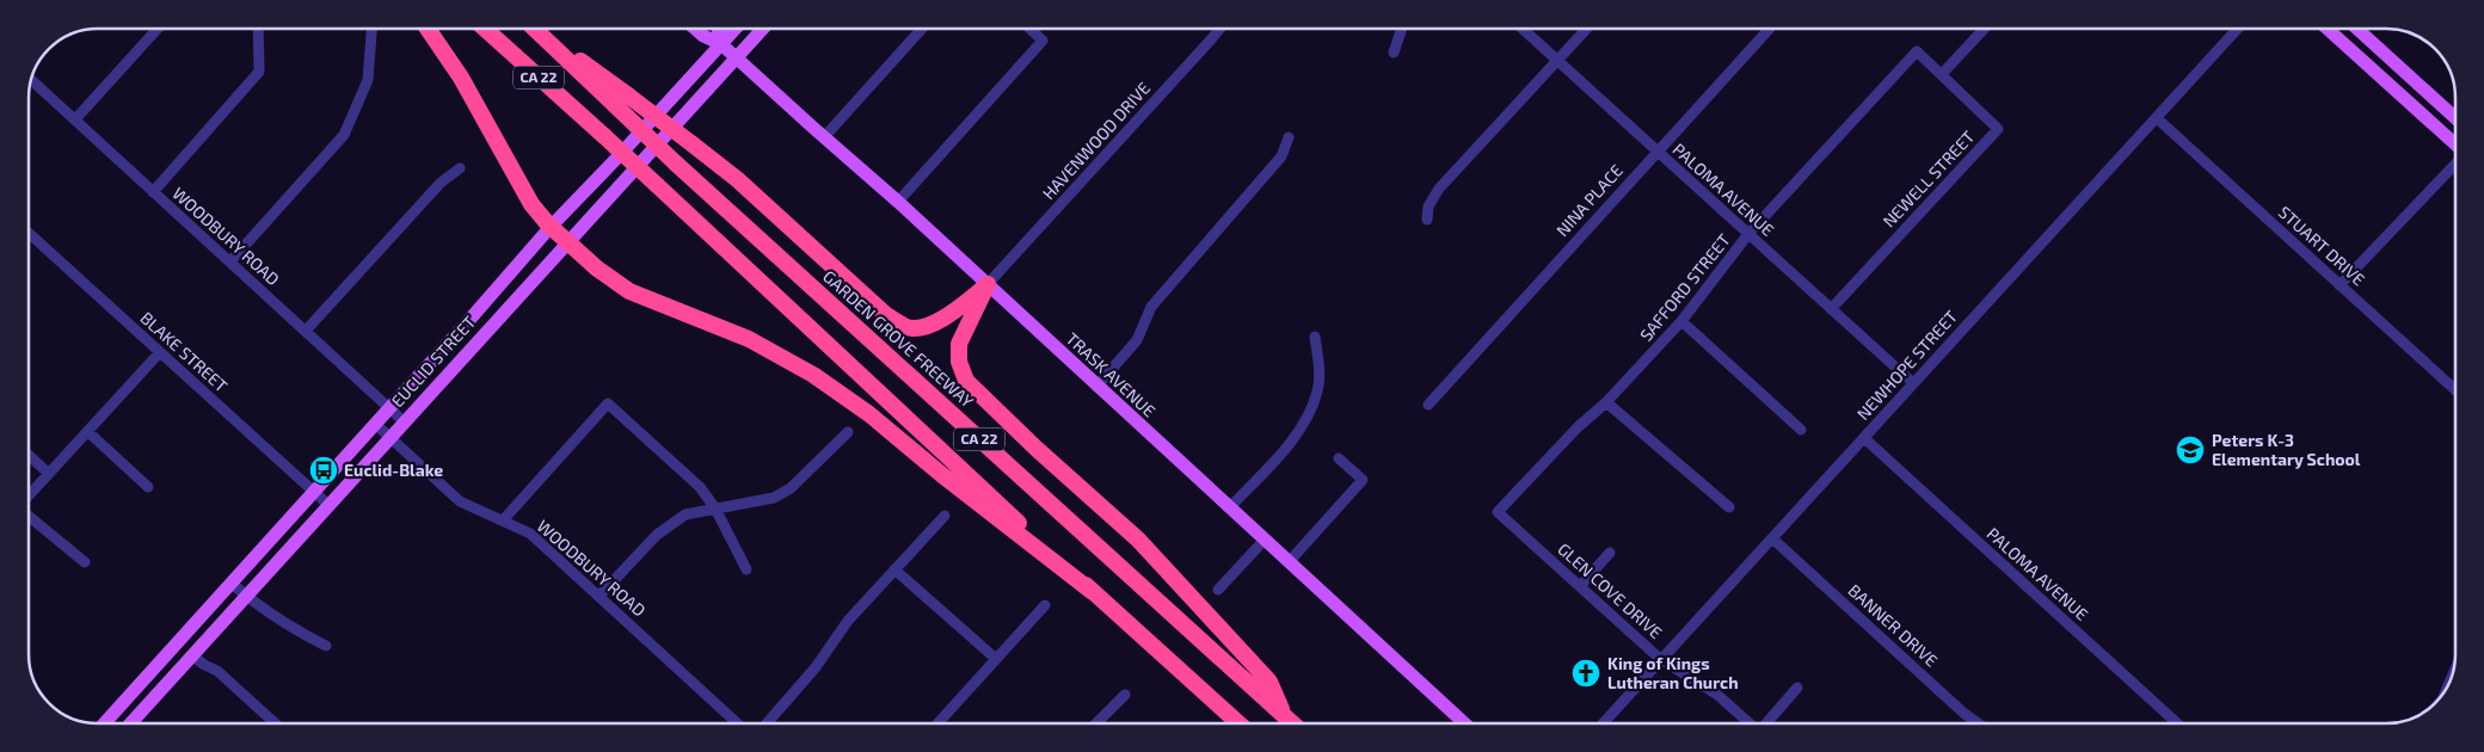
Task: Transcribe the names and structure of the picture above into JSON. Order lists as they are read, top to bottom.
{
  "streets": {
    "highway": ["CA 22", "GARDEN GROVE FREEWAY"],
    "main road": ["EUCLID STREET", "TRASK AVENUE"],
    "street": [
      "HAVENWOOD DRIVE",
      "NEWELL STREET",
      "PALOMA AVENUE",
      "NINA PLACE",
      "WOODBURY ROAD",
      "STUART DRIVE",
      "SAFFORD STREET",
      "BLAKE STREET",
      "NEWHOPE STREET",
      "GLEN COVE DRIVE",
      "BANNER DRIVE"
    ]
  },
  "crossings": [
    ["HAVENWOOD DRIVE", "TRASK AVENUE"],
    ["NEWELL STREET", "PALOMA AVENUE"],
    ["NEWELL STREET", "SAFFORD STREET"],
    ["PALOMA AVENUE", "NINA PLACE"],
    ["PALOMA AVENUE", "SAFFORD STREET"],
    ["PALOMA AVENUE", "NEWHOPE STREET"],
    ["WOODBURY ROAD", "EUCLID STREET"],
    ["STUART DRIVE", "NEWHOPE STREET"],
    ["SAFFORD STREET", "GLEN COVE DRIVE"],
    ["BLAKE STREET", "EUCLID STREET"],
    ["EUCLID STREET", "TRASK AVENUE"],
    ["NEWHOPE STREET", "GLEN COVE DRIVE"],
    ["NEWHOPE STREET", "BANNER DRIVE"]
  ],
  "places": {
    "school or university": ["Peters K-3 Elementary School"],
    "bus stop": ["Euclid-Blake"],
    "church": ["King of Kings Lutheran Church"]
  }
}
